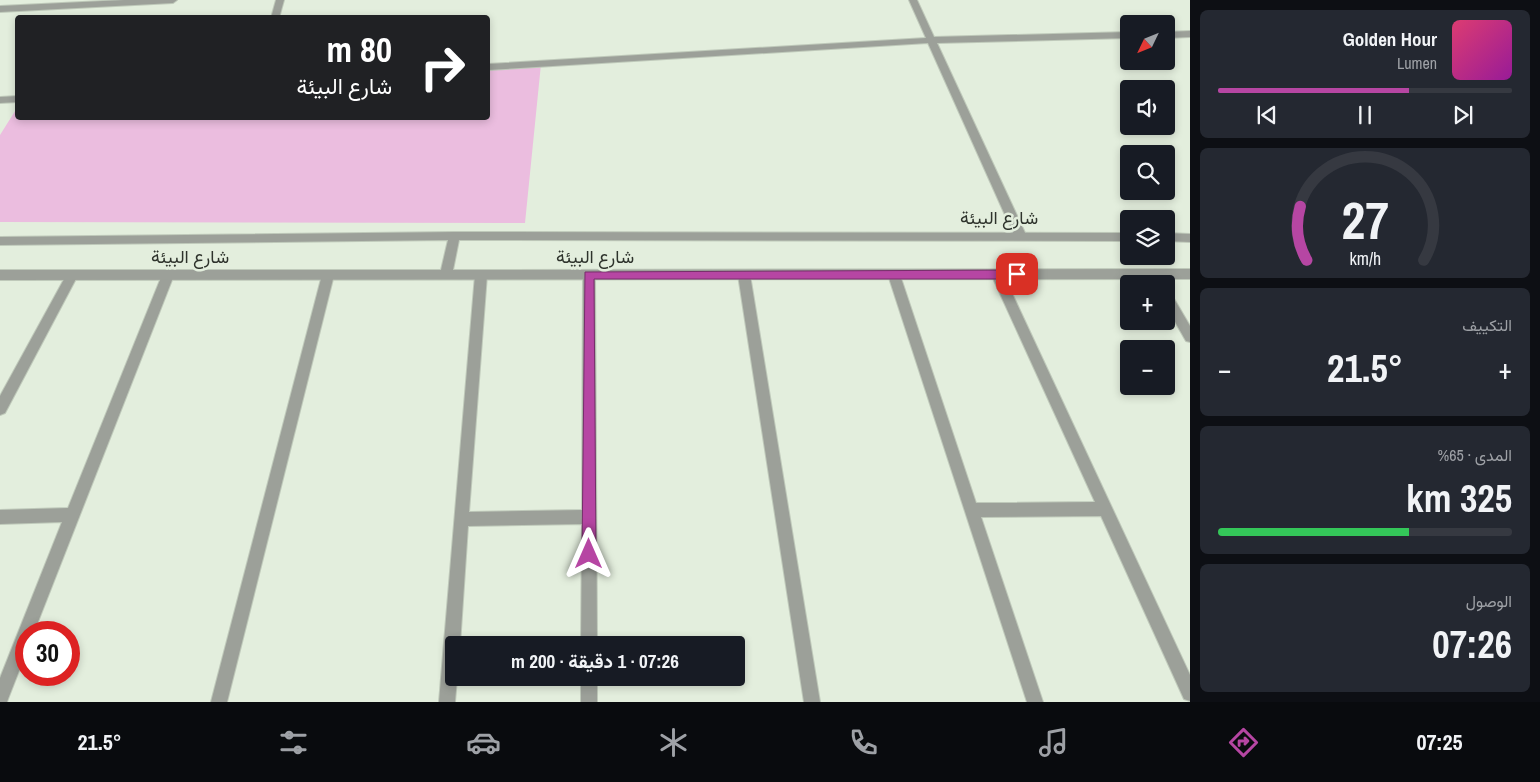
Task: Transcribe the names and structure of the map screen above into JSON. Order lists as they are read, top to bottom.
{
  "streets": {
    "street": ["شارع البيئة"]
  },
  "north": "bottom left",
  "page": {
    "map_buttons": ["+", "−"],
    "turn": ["80 m", "شارع البيئة"],
    "song": ["Golden Hour", "Lumen"],
    "tile": [
      "التكييف",
      ["المدى · 65%", "325 km"],
      ["الوصول", "07:26"]
    ],
    "heat": ["−", "21.5°", "+"],
    "limit": "30",
    "trip": "07:26 · 1 دقيقة · 200 m",
    "tabs": ["07:25", "21.5°"],
    "gauge": ["27", "km/h"]
  }
}
